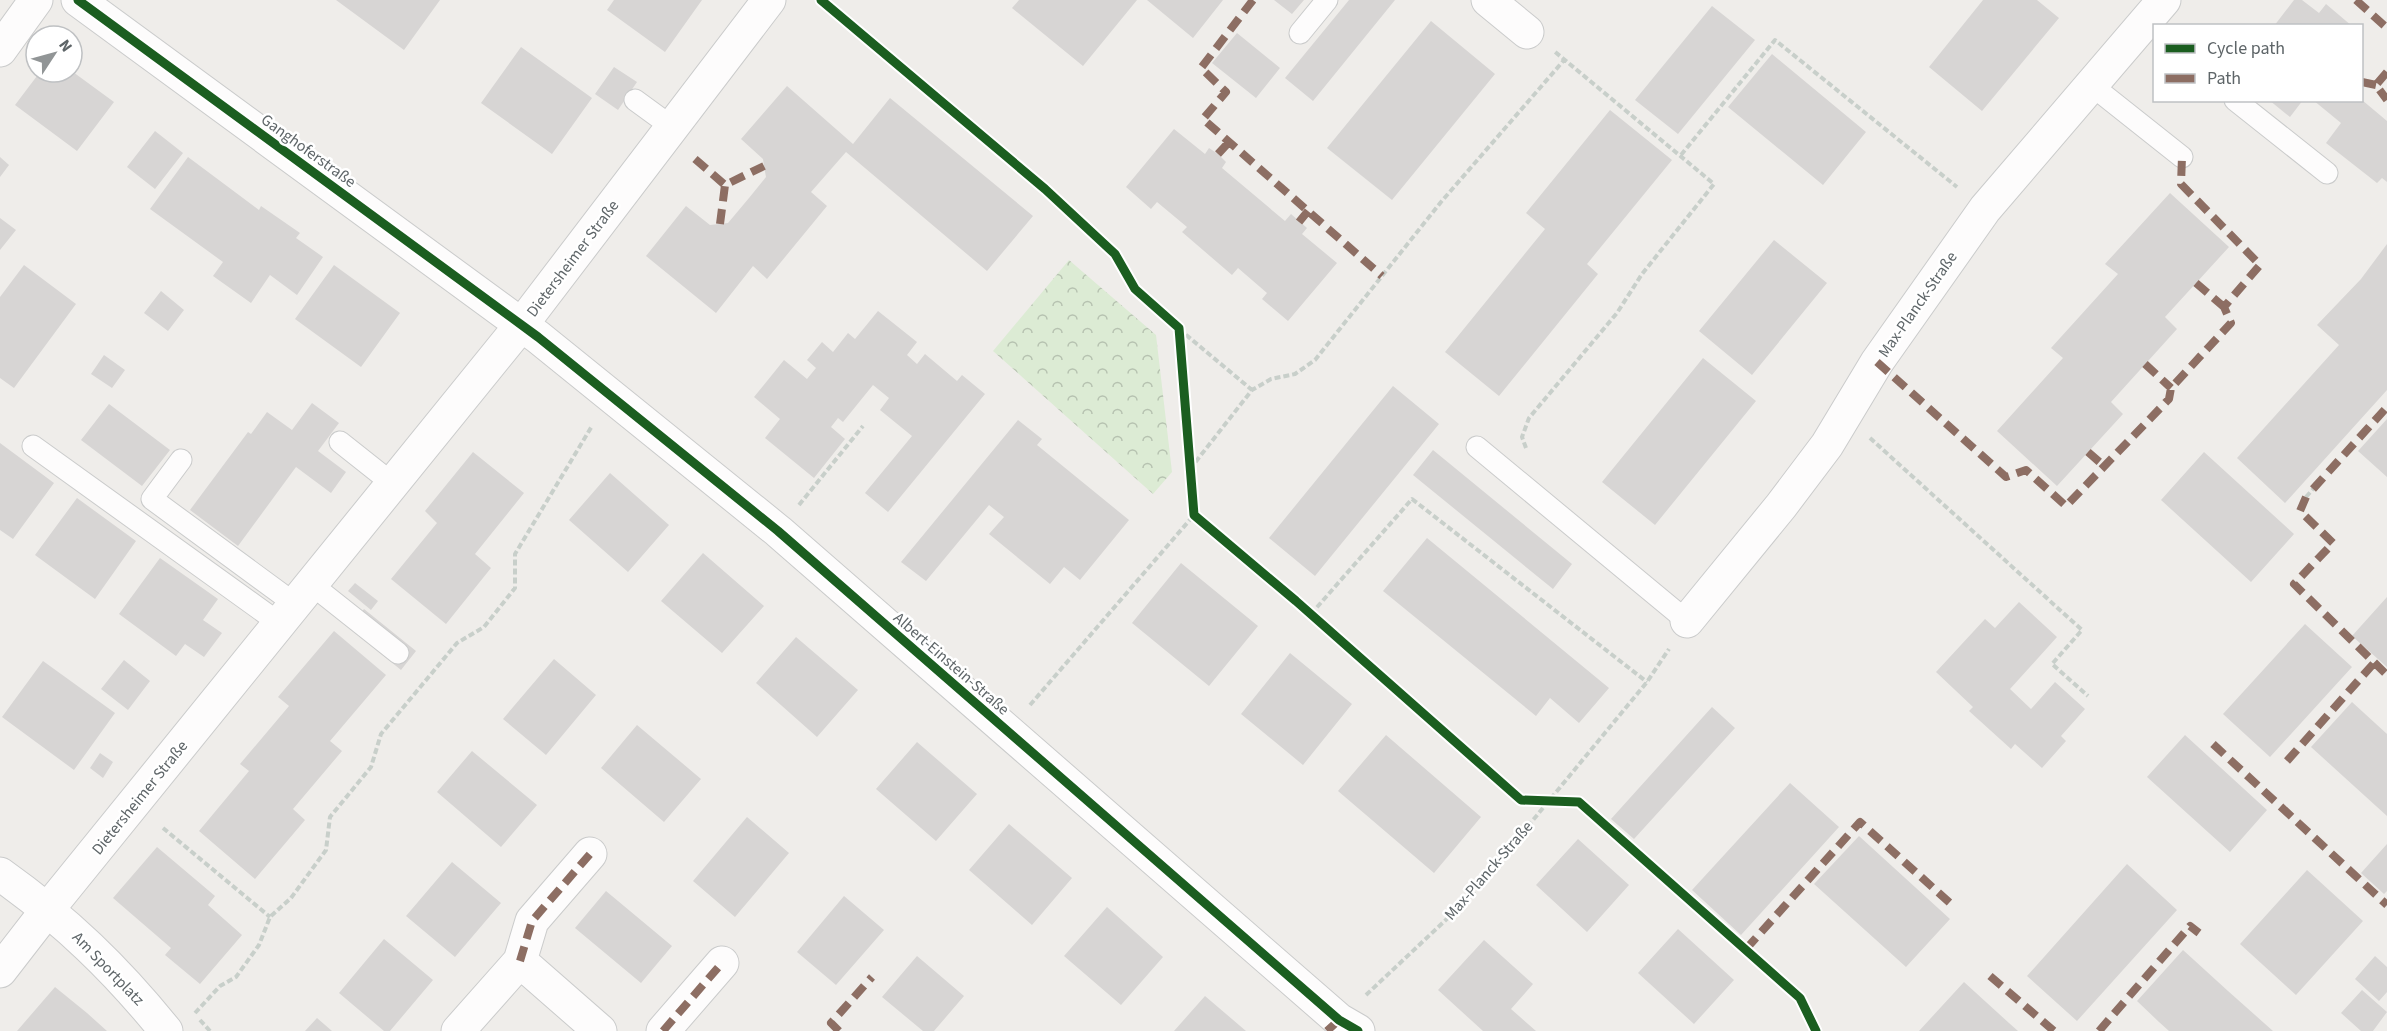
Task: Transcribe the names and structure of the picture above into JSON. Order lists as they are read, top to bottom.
{
  "streets": {
    "street": [
      "Ganghoferstraße",
      "Dietersheimer Straße",
      "Max-Planck-Straße",
      "Albert-Einstein-Straße",
      "Am Sportplatz"
    ]
  },
  "crossings": [
    ["Ganghoferstraße", "Dietersheimer Straße"],
    ["Ganghoferstraße", "Albert-Einstein-Straße"],
    ["Dietersheimer Straße", "Albert-Einstein-Straße"],
    ["Dietersheimer Straße", "Am Sportplatz"],
    ["Max-Planck-Straße", "Albert-Einstein-Straße"]
  ],
  "legend": ["Cycle path", "Path"],
  "north": "top right"
}
